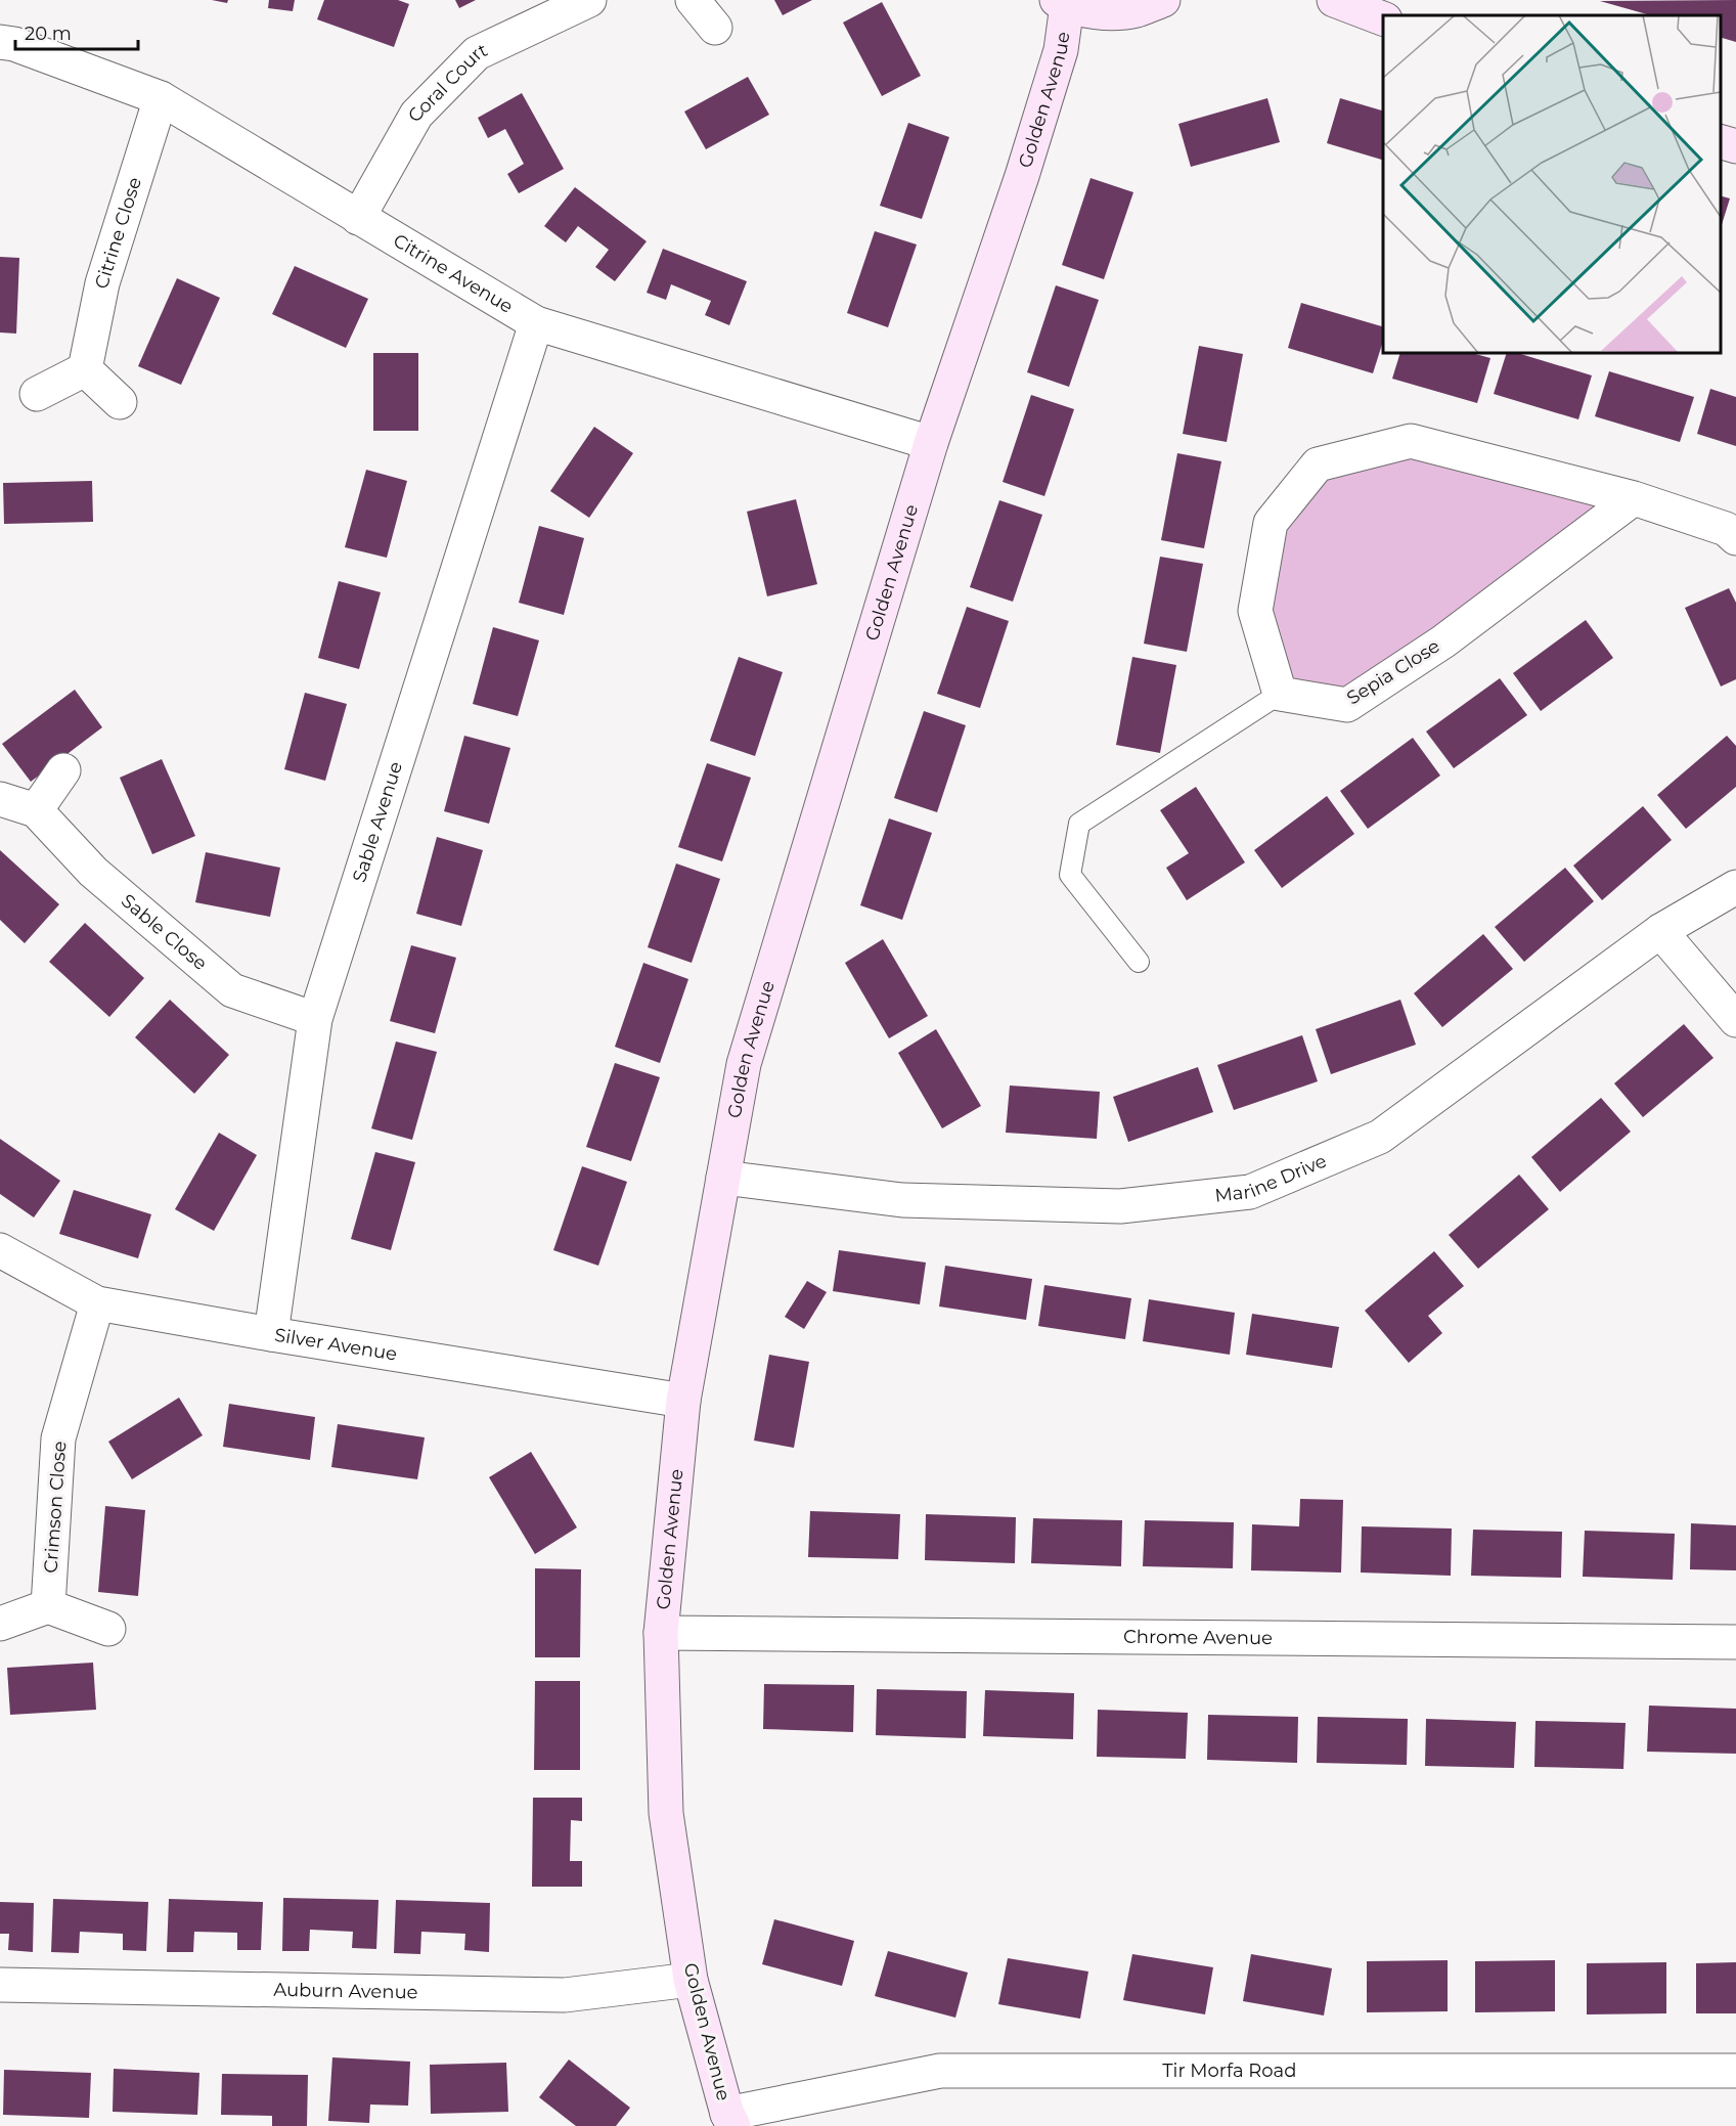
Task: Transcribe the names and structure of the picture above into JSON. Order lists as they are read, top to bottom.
{
  "streets": {
    "street": [
      "Coral Court",
      "Golden Avenue",
      "Citrine Close",
      "Citrine Avenue",
      "Sepia Close",
      "Sable Avenue",
      "Sable Close",
      "Marine Drive",
      "Silver Avenue",
      "Crimson Close",
      "Chrome Avenue",
      "Auburn Avenue",
      "Tir Morfa Road"
    ]
  },
  "crossings": [
    ["Coral Court", "Citrine Avenue"],
    ["Golden Avenue", "Citrine Avenue"],
    ["Golden Avenue", "Marine Drive"],
    ["Golden Avenue", "Silver Avenue"],
    ["Golden Avenue", "Chrome Avenue"],
    ["Golden Avenue", "Auburn Avenue"],
    ["Golden Avenue", "Tir Morfa Road"],
    ["Citrine Close", "Citrine Avenue"],
    ["Citrine Avenue", "Sable Avenue"],
    ["Sable Avenue", "Sable Close"],
    ["Sable Avenue", "Silver Avenue"],
    ["Silver Avenue", "Crimson Close"]
  ],
  "scale_bar": "20 m"
}
